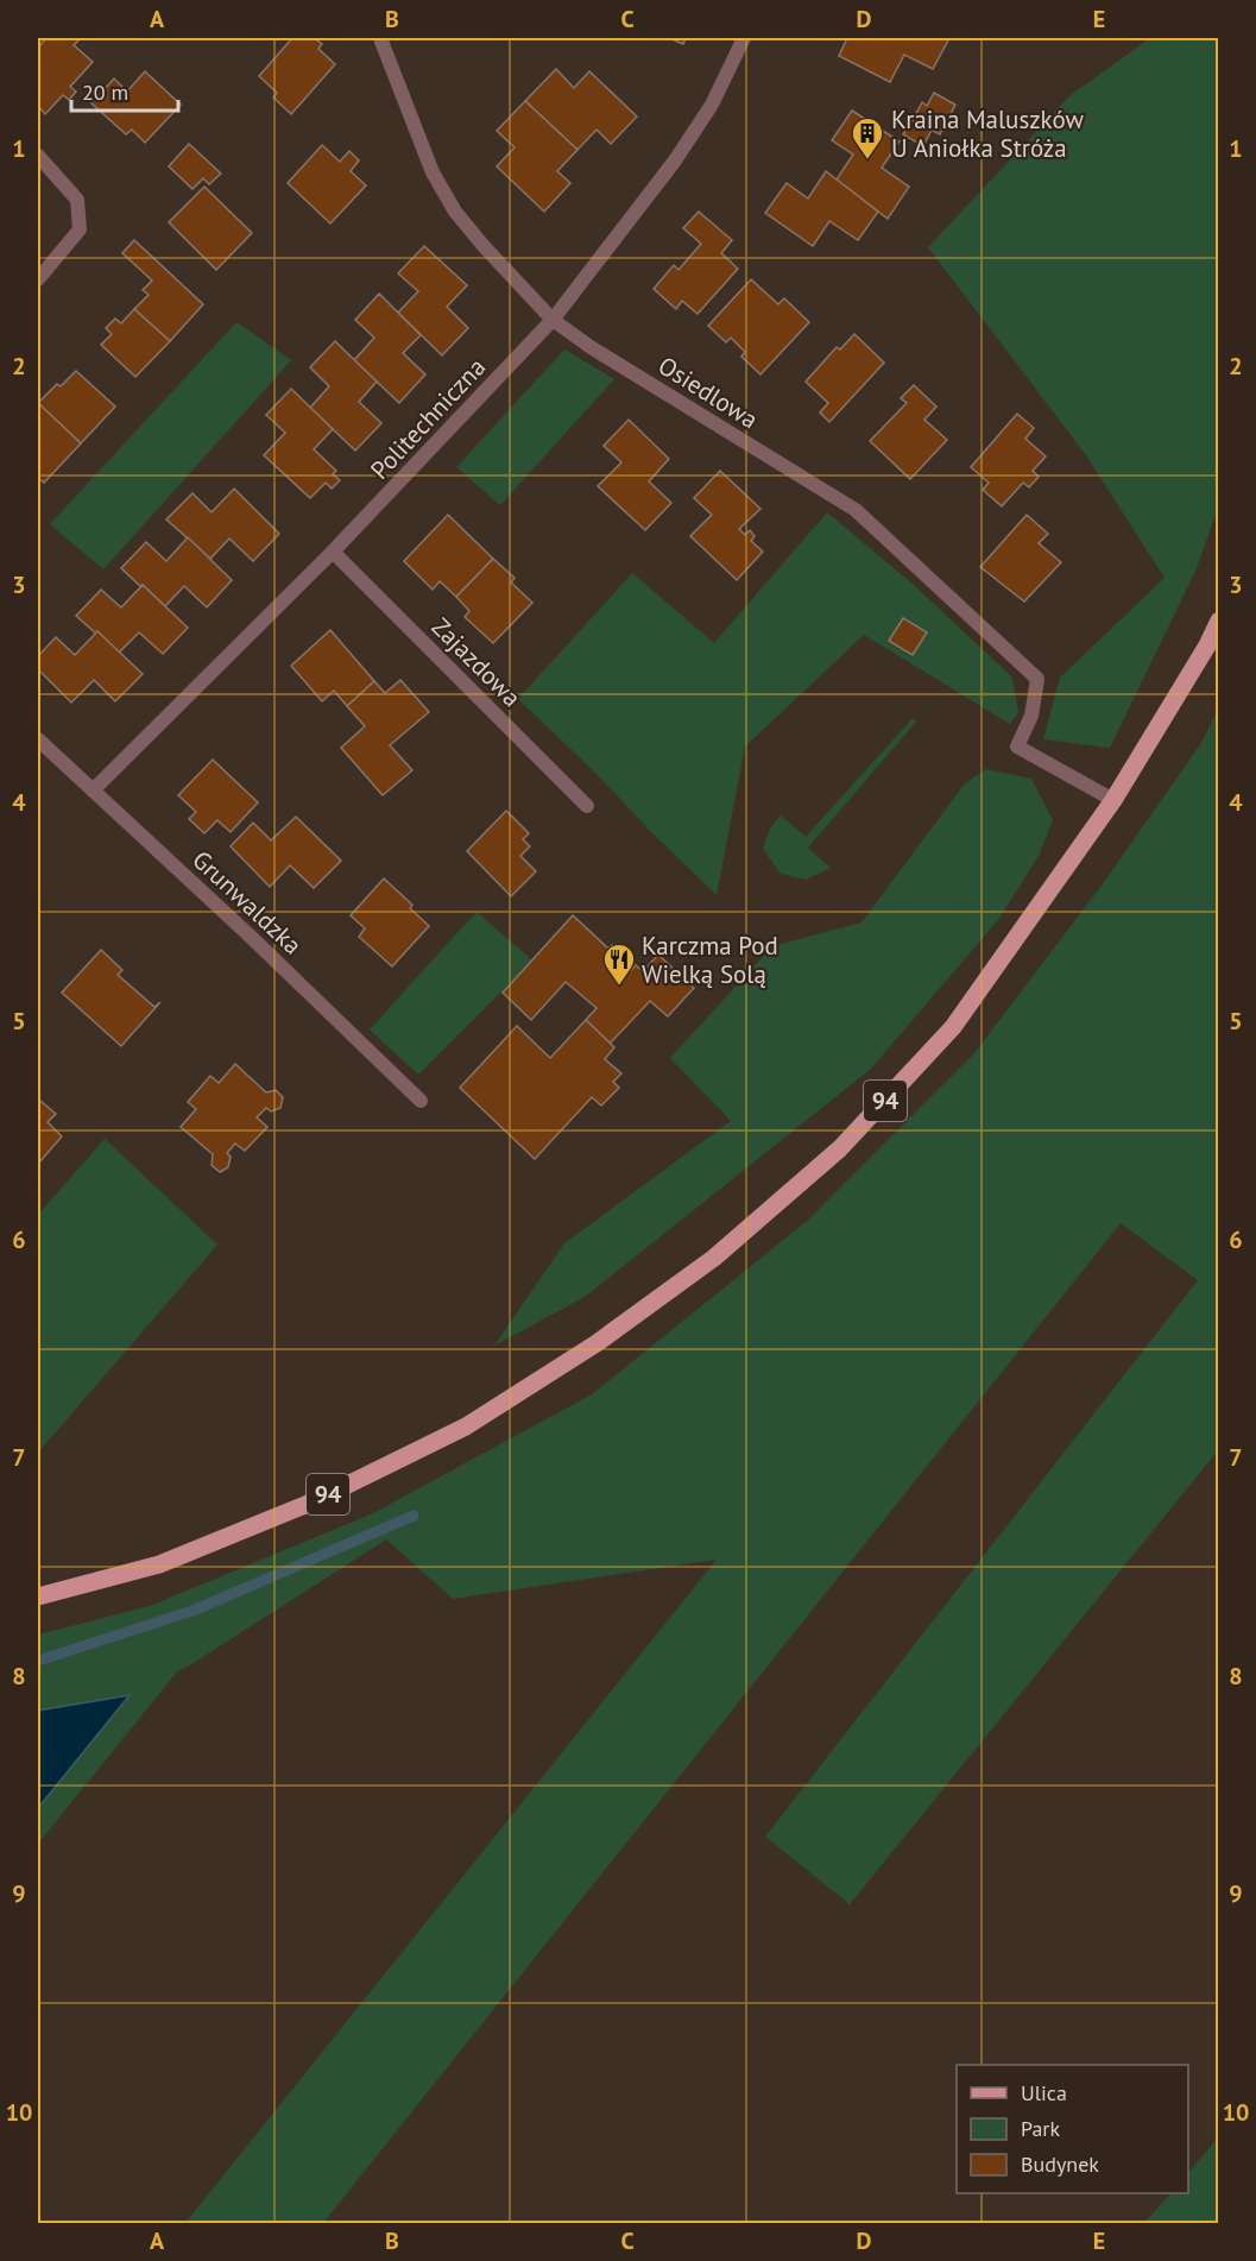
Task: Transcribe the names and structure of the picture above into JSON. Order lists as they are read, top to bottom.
{
  "streets": {
    "main road": ["94"],
    "street": [
      "Osiedlowa",
      "Politechniczna",
      "Zajazdowa",
      "Grunwaldzka"
    ]
  },
  "crossings": [
    ["Osiedlowa", "Politechniczna"],
    ["Osiedlowa", "94"],
    ["Politechniczna", "Zajazdowa"],
    ["Politechniczna", "Grunwaldzka"]
  ],
  "places": {
    "building": ["Kraina Maluszków U Aniołka Stróża"],
    "restaurant": ["Karczma Pod Wielką Solą"]
  },
  "legend": ["Ulica", "Park", "Budynek"],
  "scale_bar": "20 m",
  "grid": {
    "columns": [
      "A",
      "B",
      "C",
      "D",
      "E"
    ],
    "rows": [
      "1",
      "2",
      "3",
      "4",
      "5",
      "6",
      "7",
      "8",
      "9",
      "10"
    ]
  }
}
